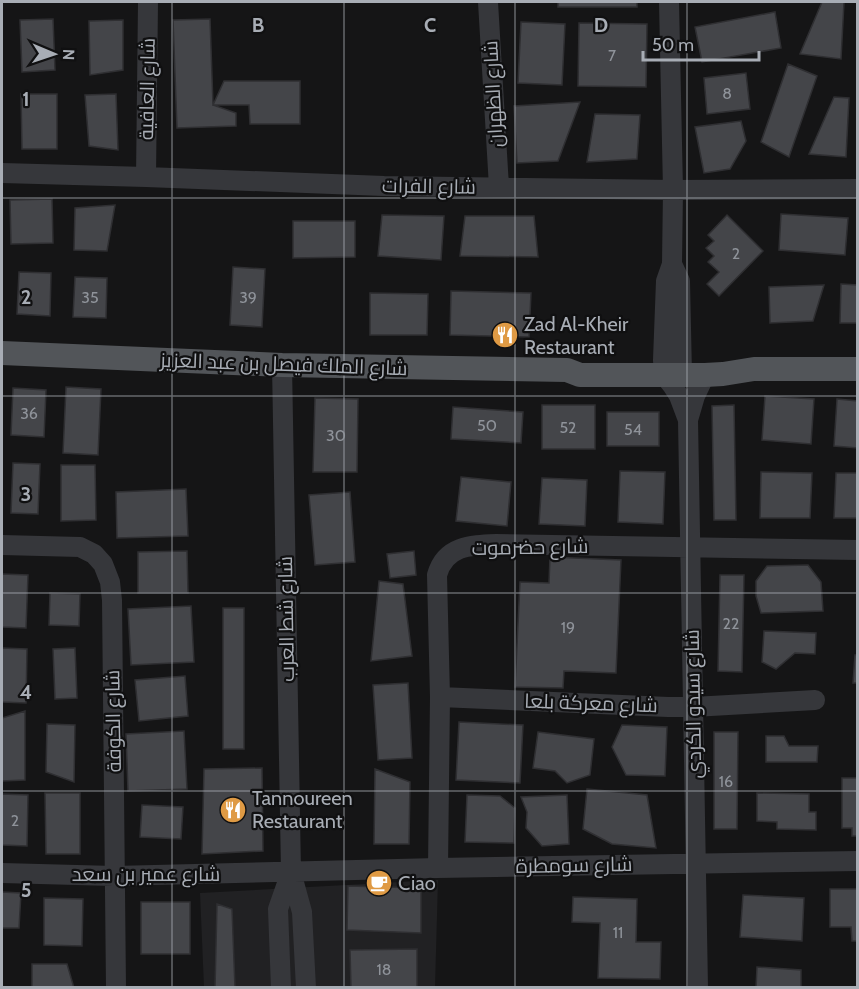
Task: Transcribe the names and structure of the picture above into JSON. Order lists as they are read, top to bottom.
{
  "streets": {
    "main road": ["شارع الملك فيصل بن عبد العزيز"],
    "street": [
      "شارع العافية",
      "شارع الظهران",
      "شارع الفرات",
      "شارع حضرموت",
      "شارع شط العرب",
      "شارع معركة بلعا",
      "شارع سيدو الكردي",
      "شارع الكوفة",
      "شارع سومطرة",
      "شارع عمير بن سعد"
    ]
  },
  "crossings": [
    ["شارع العافية", "شارع الفرات"],
    ["شارع الظهران", "شارع الفرات"],
    ["شارع الملك فيصل بن عبد العزيز", "شارع شط العرب"],
    ["شارع الملك فيصل بن عبد العزيز", "شارع سيدو الكردي"],
    ["شارع حضرموت", "شارع معركة بلعا"],
    ["شارع حضرموت", "شارع سيدو الكردي"],
    ["شارع حضرموت", "شارع سومطرة"],
    ["شارع شط العرب", "شارع سومطرة"],
    ["شارع شط العرب", "شارع عمير بن سعد"],
    ["شارع معركة بلعا", "شارع سيدو الكردي"],
    ["شارع سيدو الكردي", "شارع سومطرة"],
    ["شارع الكوفة", "شارع عمير بن سعد"],
    ["شارع سومطرة", "شارع عمير بن سعد"]
  ],
  "places": {
    "restaurant": ["Zad Al-Kheir Restaurant", "Tannoureen Restaurant"],
    "cafe": ["Ciao"]
  },
  "house_numbers": [
    "7",
    "8",
    "2",
    "35",
    "39",
    "36",
    "50",
    "52",
    "54",
    "30",
    "22",
    "19",
    "16",
    "2",
    "11",
    "18"
  ],
  "scale_bar": "50 m",
  "north": "right",
  "grid": {
    "columns": ["B", "C", "D"],
    "rows": [
      "1",
      "2",
      "3",
      "4",
      "5"
    ]
  }
}
